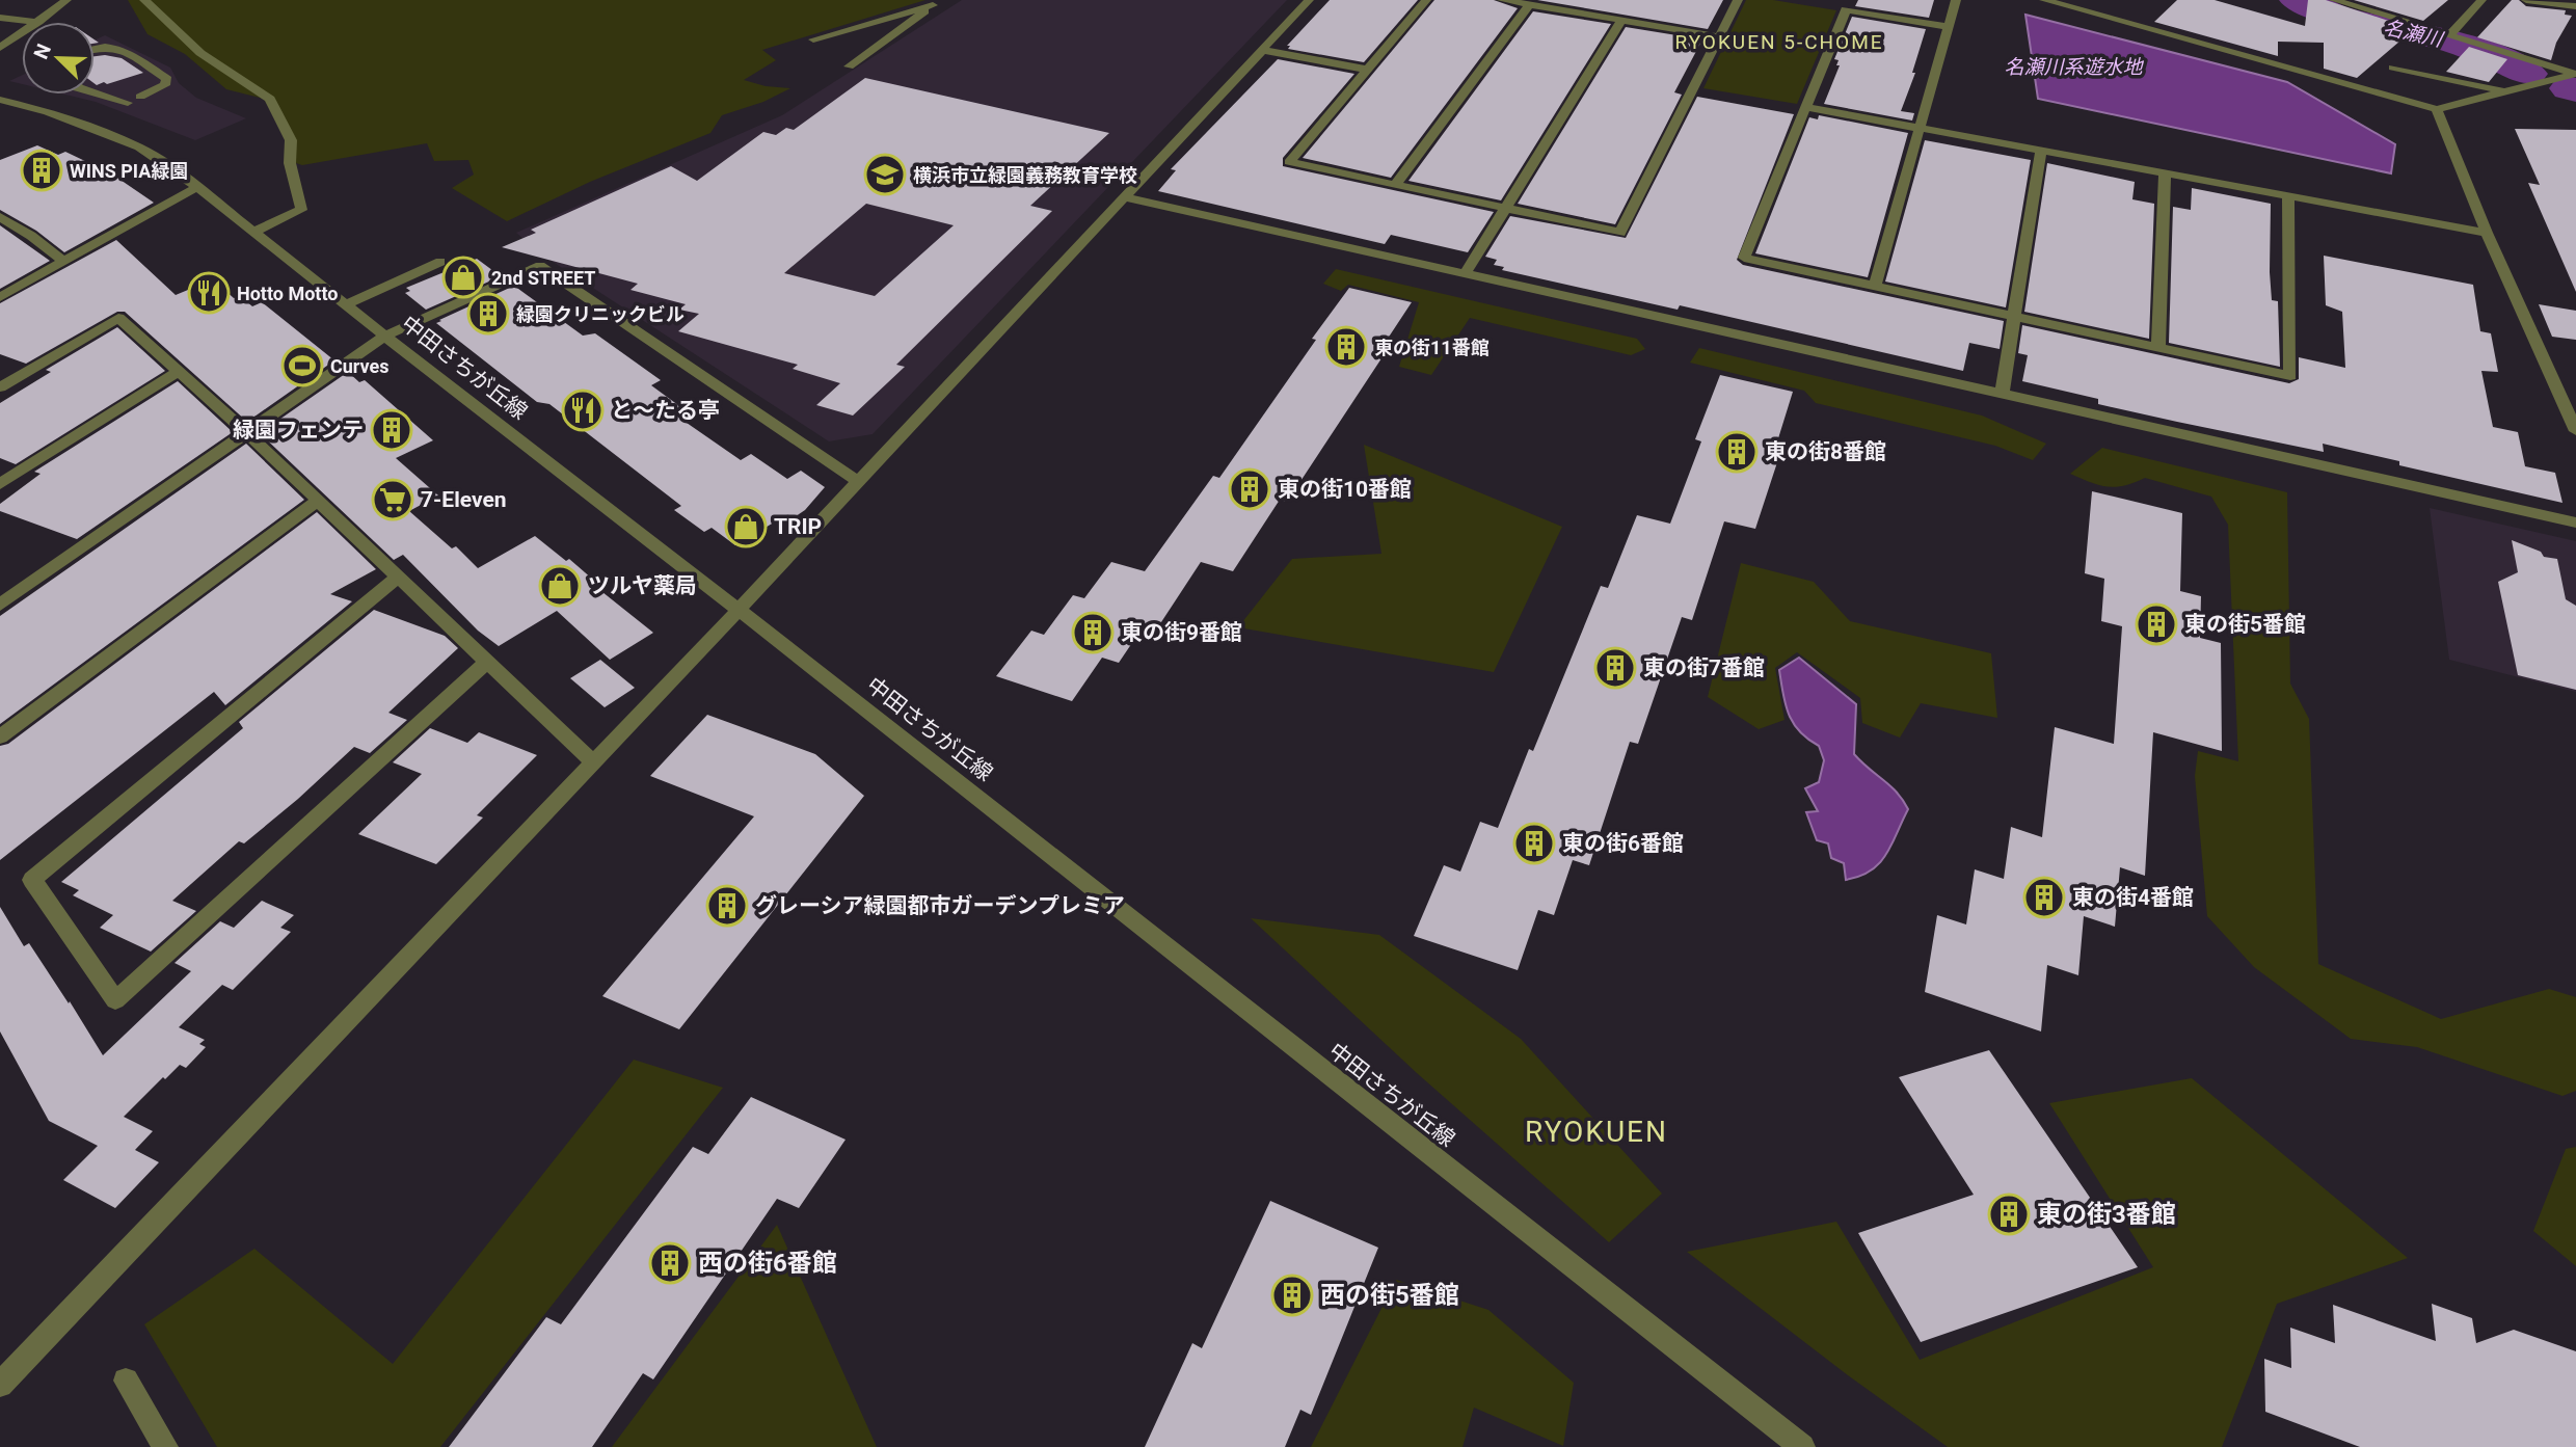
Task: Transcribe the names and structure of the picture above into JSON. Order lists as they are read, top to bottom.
{
  "streets": {
    "street": ["中田さちが丘線"]
  },
  "districts": ["RYOKUEN 5-CHOME", "RYOKUEN"],
  "water": ["名瀬川", "名瀬川系遊水地"],
  "places": {
    "building": [
      "WINS PIA緑園",
      "緑園クリニックビル",
      "東の街11番館",
      "緑園フェンテ",
      "東の街8番館",
      "東の街10番館",
      "東の街5番館",
      "東の街9番館",
      "東の街7番館",
      "東の街6番館",
      "東の街4番館",
      "グレーシア緑園都市ガーデンプレミア",
      "東の街3番館",
      "西の街6番館",
      "西の街5番館"
    ],
    "school or university": ["横浜市立緑園義務教育学校"],
    "shop": ["2nd STREET", "TRIP", "ツルヤ薬局"],
    "restaurant": ["Hotto Motto", "と～たる亭"],
    "sports": ["Curves"],
    "supermarket": ["7-Eleven"]
  },
  "north": "top left"
}
